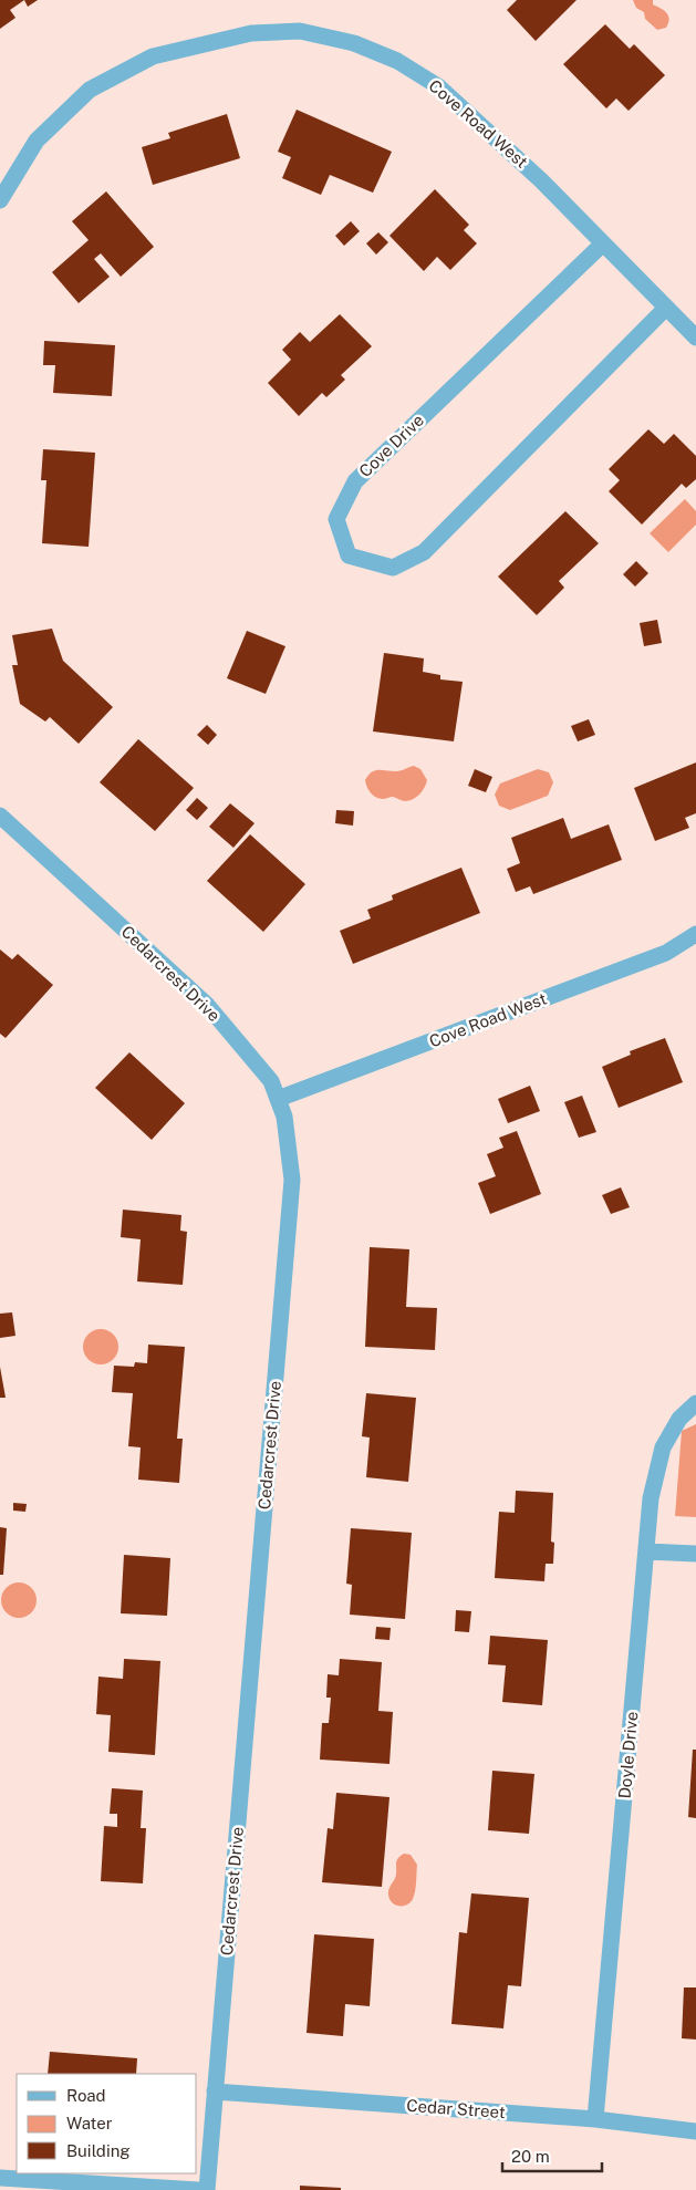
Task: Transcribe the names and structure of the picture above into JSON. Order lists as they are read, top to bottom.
{
  "streets": {
    "street": [
      "Cove Road West",
      "Cove Drive",
      "Cedarcrest Drive",
      "Doyle Drive",
      "Cedar Street"
    ]
  },
  "crossings": [
    ["Cove Road West", "Cove Drive"],
    ["Cove Road West", "Cedarcrest Drive"],
    ["Cedarcrest Drive", "Cedar Street"],
    ["Doyle Drive", "Cedar Street"]
  ],
  "legend": ["Road", "Water", "Building"],
  "scale_bar": "20 m"
}
